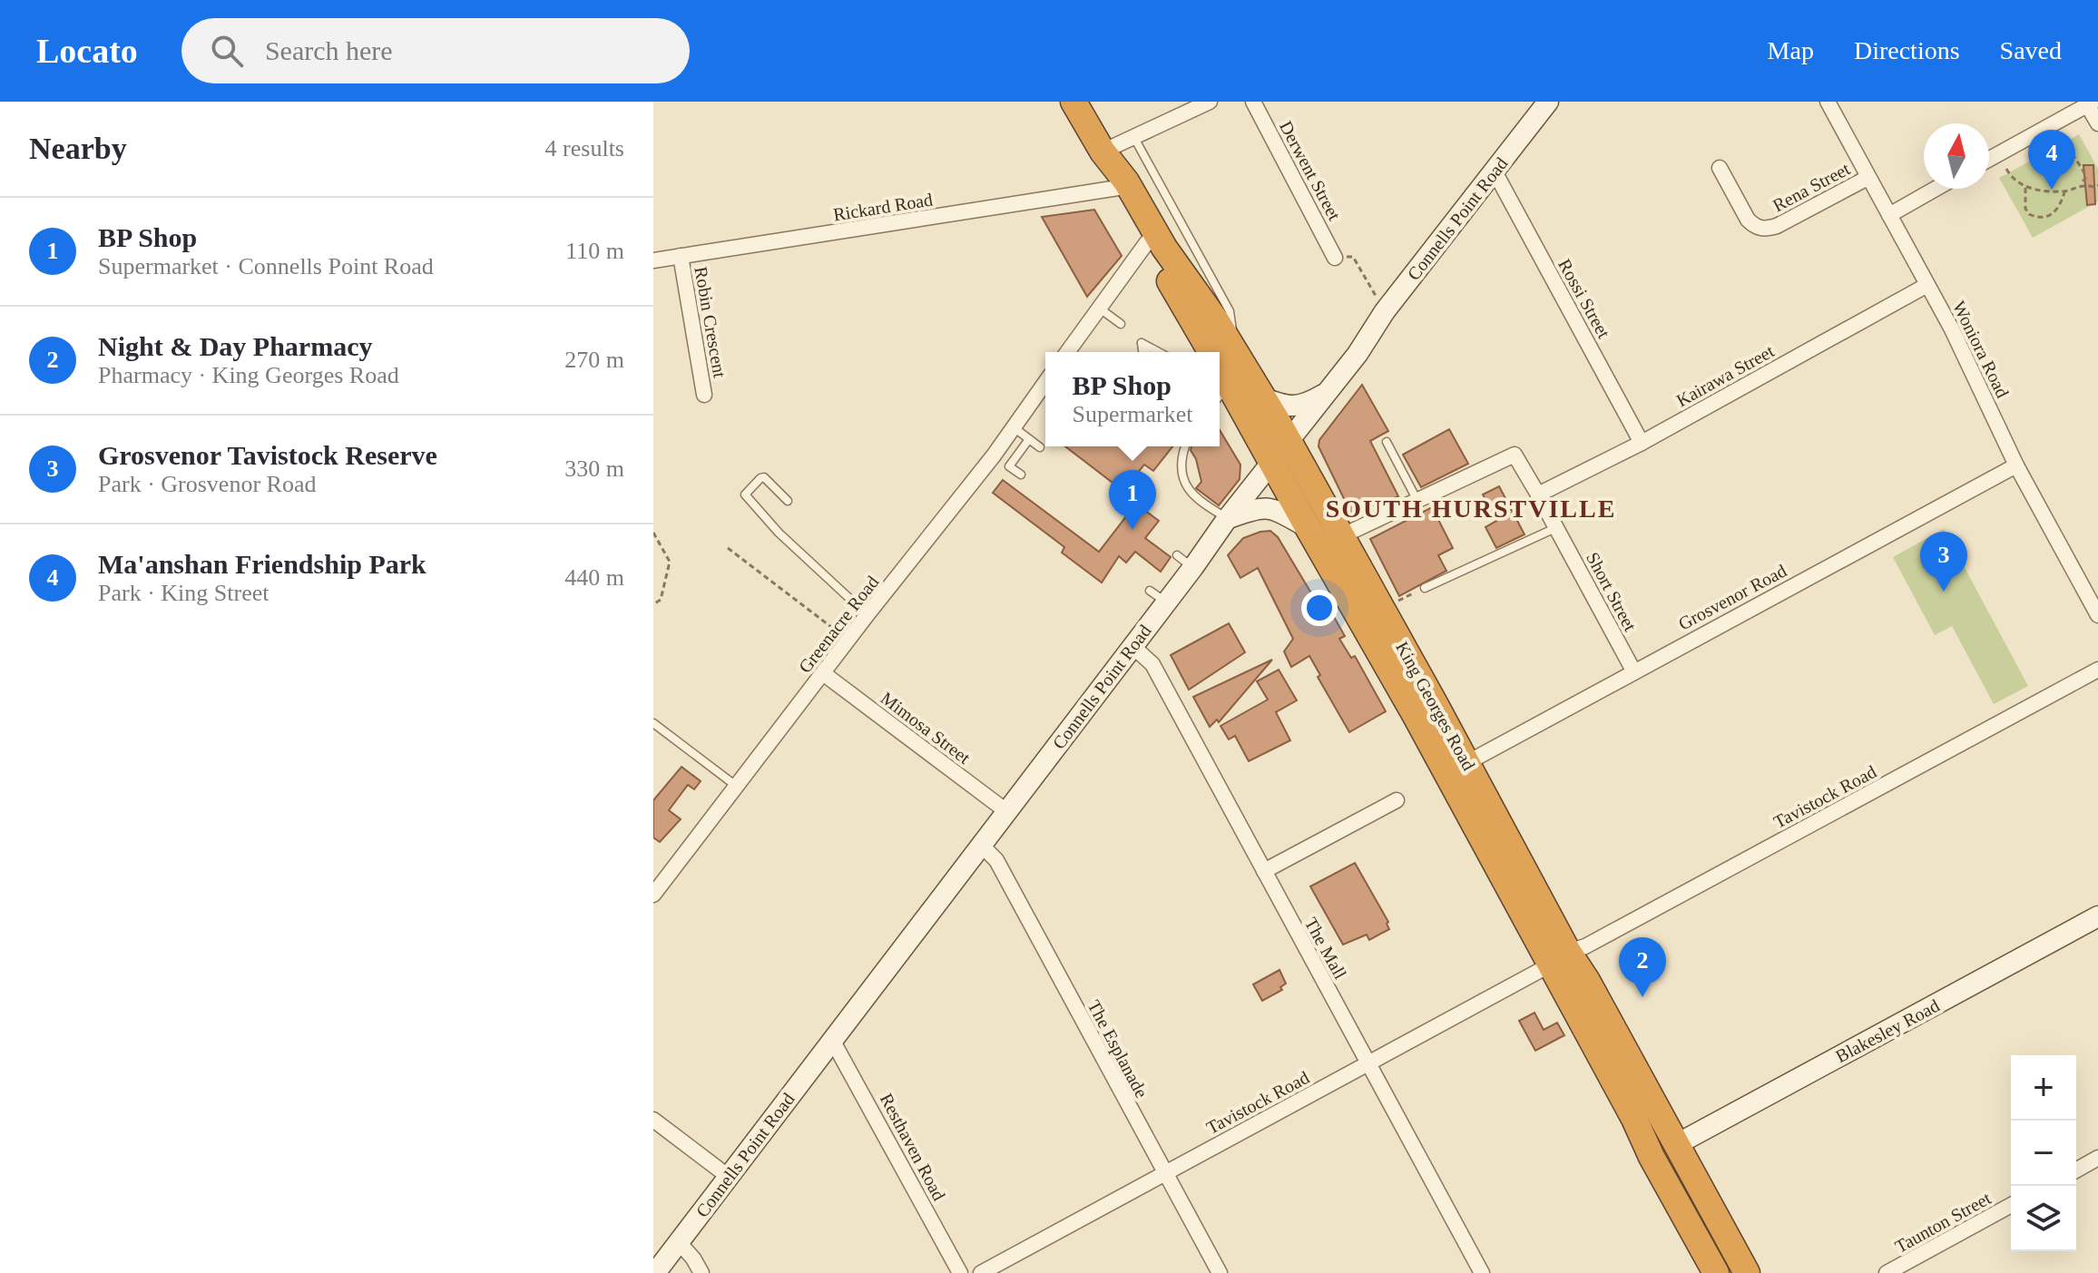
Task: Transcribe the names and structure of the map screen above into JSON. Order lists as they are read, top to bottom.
{
  "streets": {
    "highway": ["King Georges Road"],
    "street": [
      "Derwent Street",
      "Rena Street",
      "Rickard Road",
      "Connells Point Road",
      "Rossi Street",
      "Robin Crescent",
      "Woniora Road",
      "Kairawa Street",
      "Short Street",
      "Grosvenor Road",
      "Greenacre Road",
      "Mimosa Street",
      "Tavistock Road",
      "The Mall",
      "Blakesley Road",
      "The Esplanade",
      "Resthaven Road",
      "Taunton Street"
    ]
  },
  "crossings": [
    ["Rena Street", "Woniora Road"],
    ["Rickard Road", "Robin Crescent"],
    ["Rickard Road", "King Georges Road"],
    ["Connells Point Road", "Rossi Street"],
    ["Connells Point Road", "King Georges Road"],
    ["Connells Point Road", "Mimosa Street"],
    ["Connells Point Road", "The Mall"],
    ["Connells Point Road", "The Esplanade"],
    ["Connells Point Road", "Resthaven Road"],
    ["Rossi Street", "Kairawa Street"],
    ["Woniora Road", "Kairawa Street"],
    ["Woniora Road", "Grosvenor Road"],
    ["Kairawa Street", "Short Street"],
    ["Short Street", "Grosvenor Road"],
    ["Grosvenor Road", "King Georges Road"],
    ["Greenacre Road", "Mimosa Street"],
    ["King Georges Road", "Tavistock Road"],
    ["King Georges Road", "Blakesley Road"],
    ["Tavistock Road", "The Mall"],
    ["Tavistock Road", "The Esplanade"]
  ],
  "districts": ["SOUTH HURSTVILLE"],
  "north": "top",
  "page": {
    "header": "Locato",
    "search": "Search here",
    "nav": ["Map", "Directions", "Saved"],
    "heading": ["Nearby", "4 results"],
    "pins": [
      "4",
      "1",
      "3",
      "2"
    ],
    "list": [
      {
        "mark": "1",
        "name": "BP Shop",
        "note": "Supermarket · Connells Point Road",
        "value": "110 m"
      },
      {
        "mark": "2",
        "name": "Night & Day Pharmacy",
        "note": "Pharmacy · King Georges Road",
        "value": "270 m"
      },
      {
        "mark": "3",
        "name": "Grosvenor Tavistock Reserve",
        "note": "Park · Grosvenor Road",
        "value": "330 m"
      },
      {
        "mark": "4",
        "name": "Ma'anshan Friendship Park",
        "note": "Park · King Street",
        "value": "440 m"
      }
    ],
    "popup": ["BP Shop", "Supermarket"],
    "map_buttons": ["+", "−"]
  }
}
